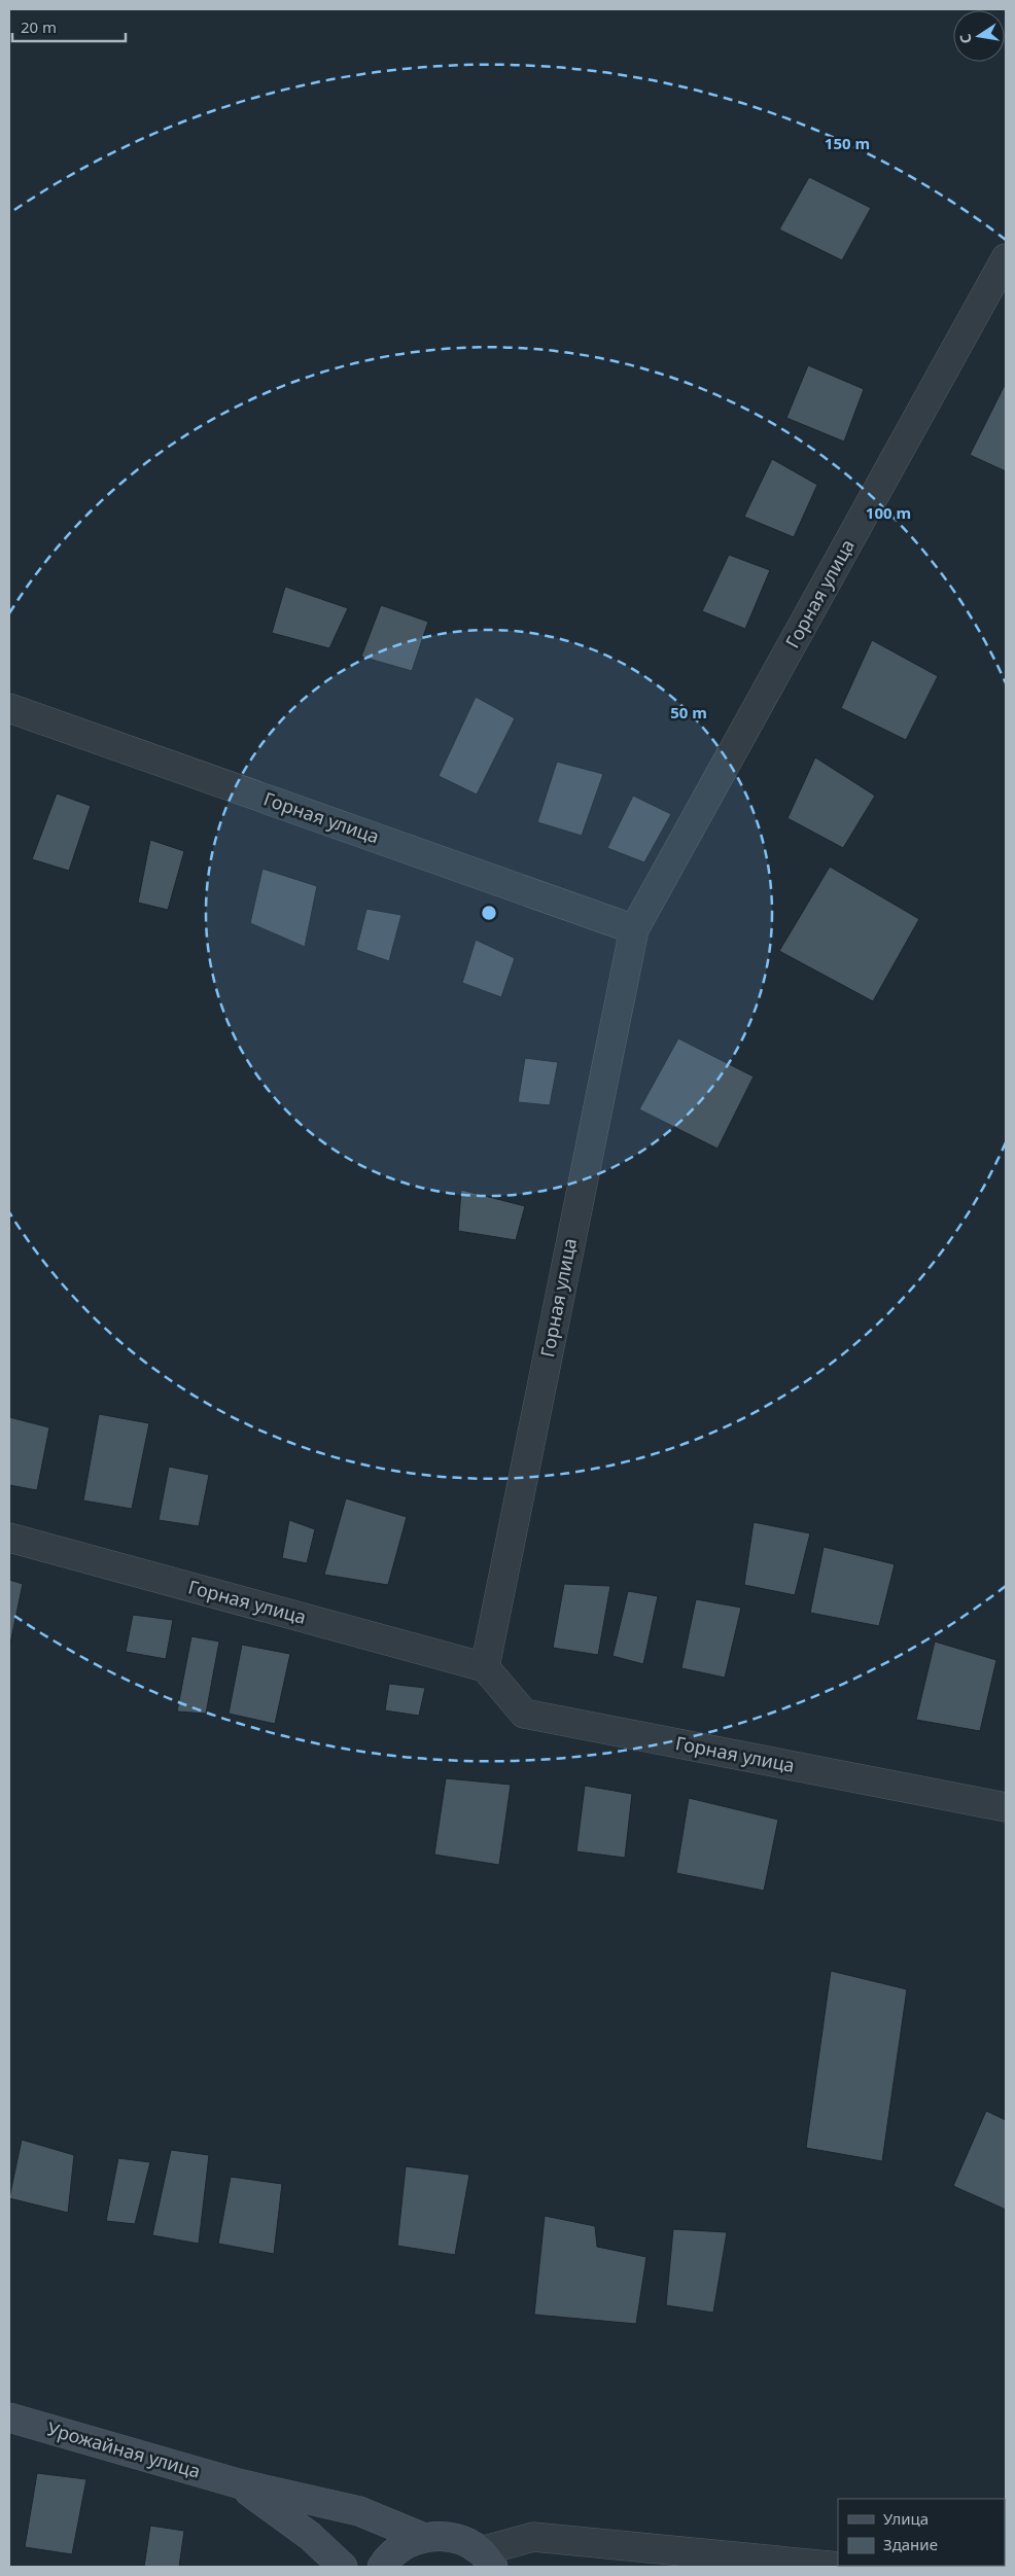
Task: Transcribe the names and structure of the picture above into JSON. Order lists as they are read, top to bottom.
{
  "streets": {
    "main road": ["Урожайная улица"],
    "street": ["Горная улица"]
  },
  "legend": ["Улица", "Здание"],
  "scale_bar": "20 m",
  "north": "left",
  "rings": ["150 m", "100 m", "50 m"]
}
